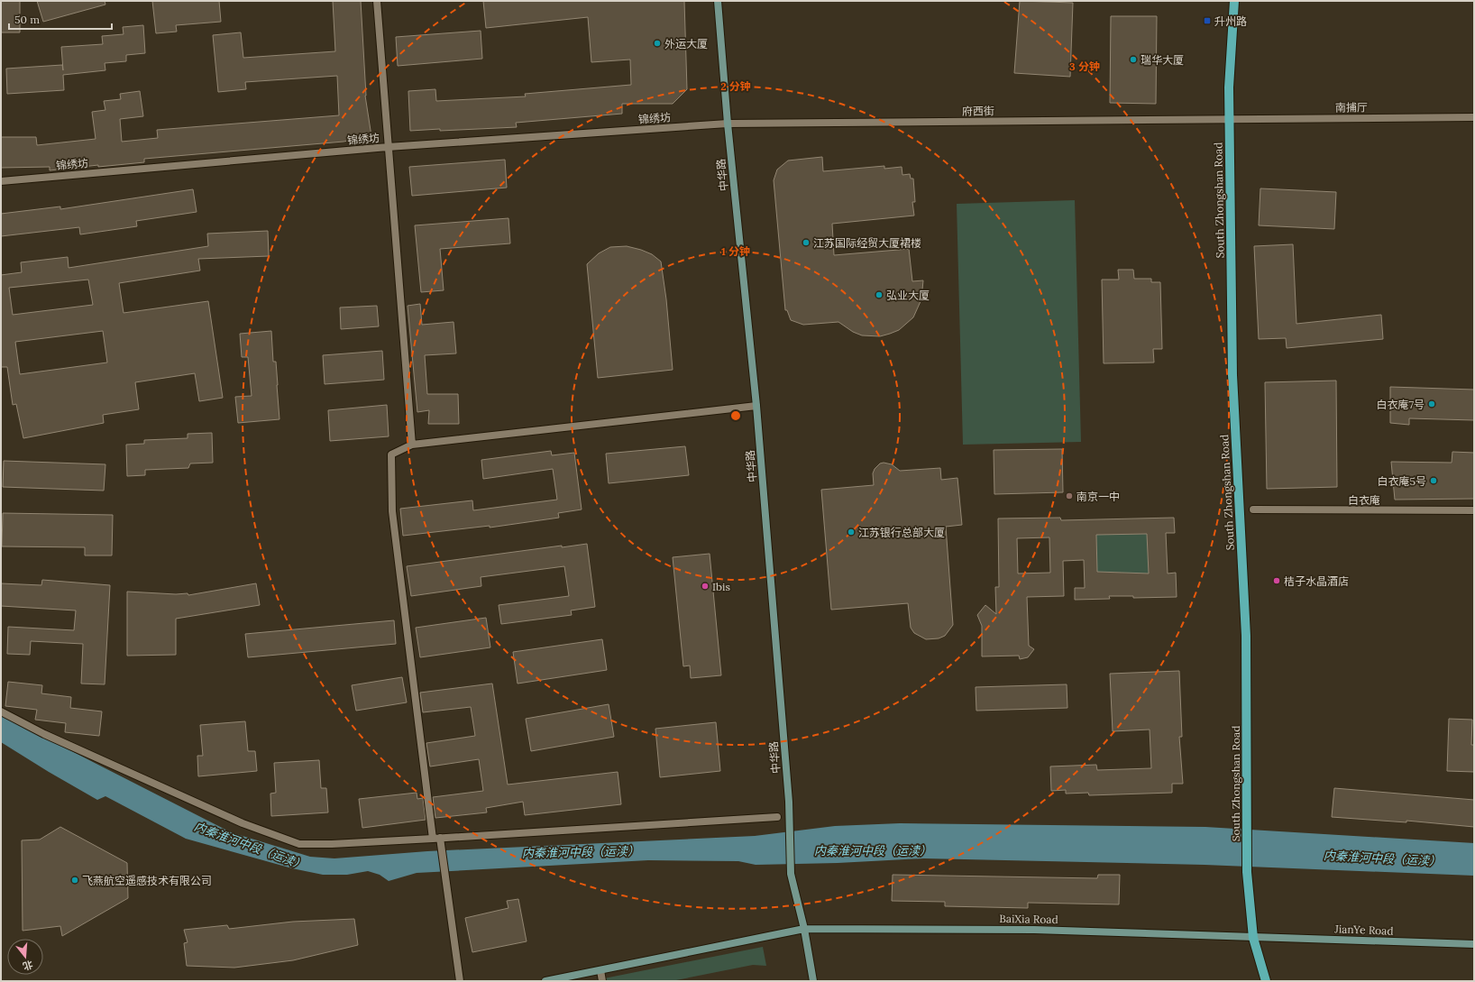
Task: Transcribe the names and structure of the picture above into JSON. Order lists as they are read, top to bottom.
{
  "streets": {
    "main road": [
      "中华路",
      "South Zhongshan Road",
      "BaiXia Road",
      "JianYe Road"
    ],
    "street": [
      "南捕厅",
      "府西街",
      "锦绣坊",
      "白衣庵"
    ]
  },
  "crossings": [
    ["南捕厅", "府西街"],
    ["南捕厅", "South Zhongshan Road"],
    ["府西街", "锦绣坊"],
    ["府西街", "中华路"],
    ["府西街", "South Zhongshan Road"],
    ["锦绣坊", "中华路"],
    ["中华路", "BaiXia Road"],
    ["South Zhongshan Road", "BaiXia Road"],
    ["South Zhongshan Road", "JianYe Road"],
    ["BaiXia Road", "JianYe Road"]
  ],
  "water": ["内秦淮河中段（运渎）"],
  "places": {
    "transit": ["升州路"],
    "other": [
      "外运大厦",
      "瑞华大厦",
      "江苏国际经贸大厦裙楼",
      "弘业大厦",
      "白衣庵7号",
      "白衣庵5号",
      "南京一中",
      "江苏银行总部大厦",
      "桔子水晶酒店",
      "Ibis",
      "飞燕航空遥感技术有限公司"
    ]
  },
  "scale_bar": "50 m",
  "north": "bottom",
  "rings": ["3 分钟", "2 分钟", "1 分钟"]
}
